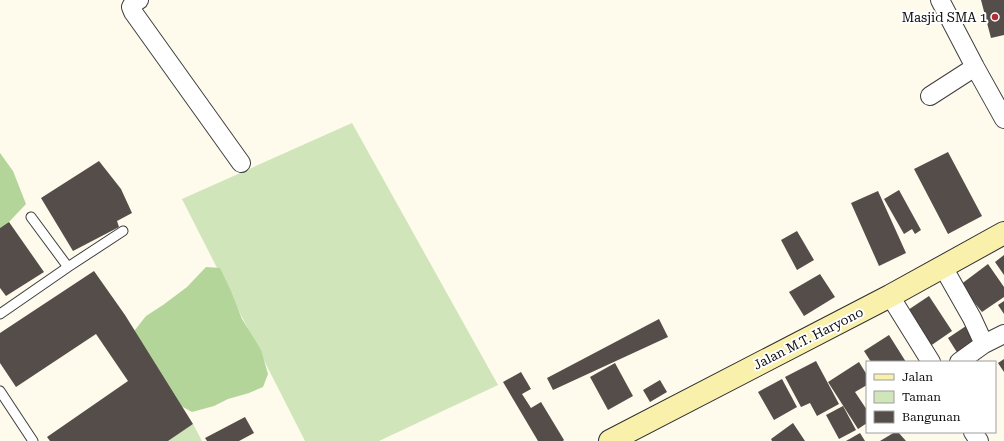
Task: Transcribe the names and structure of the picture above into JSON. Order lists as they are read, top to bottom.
{
  "streets": {
    "main road": ["Jalan M.T. Haryono"]
  },
  "places": ["Masjid SMA 1"],
  "legend": ["Jalan", "Taman", "Bangunan"]
}
